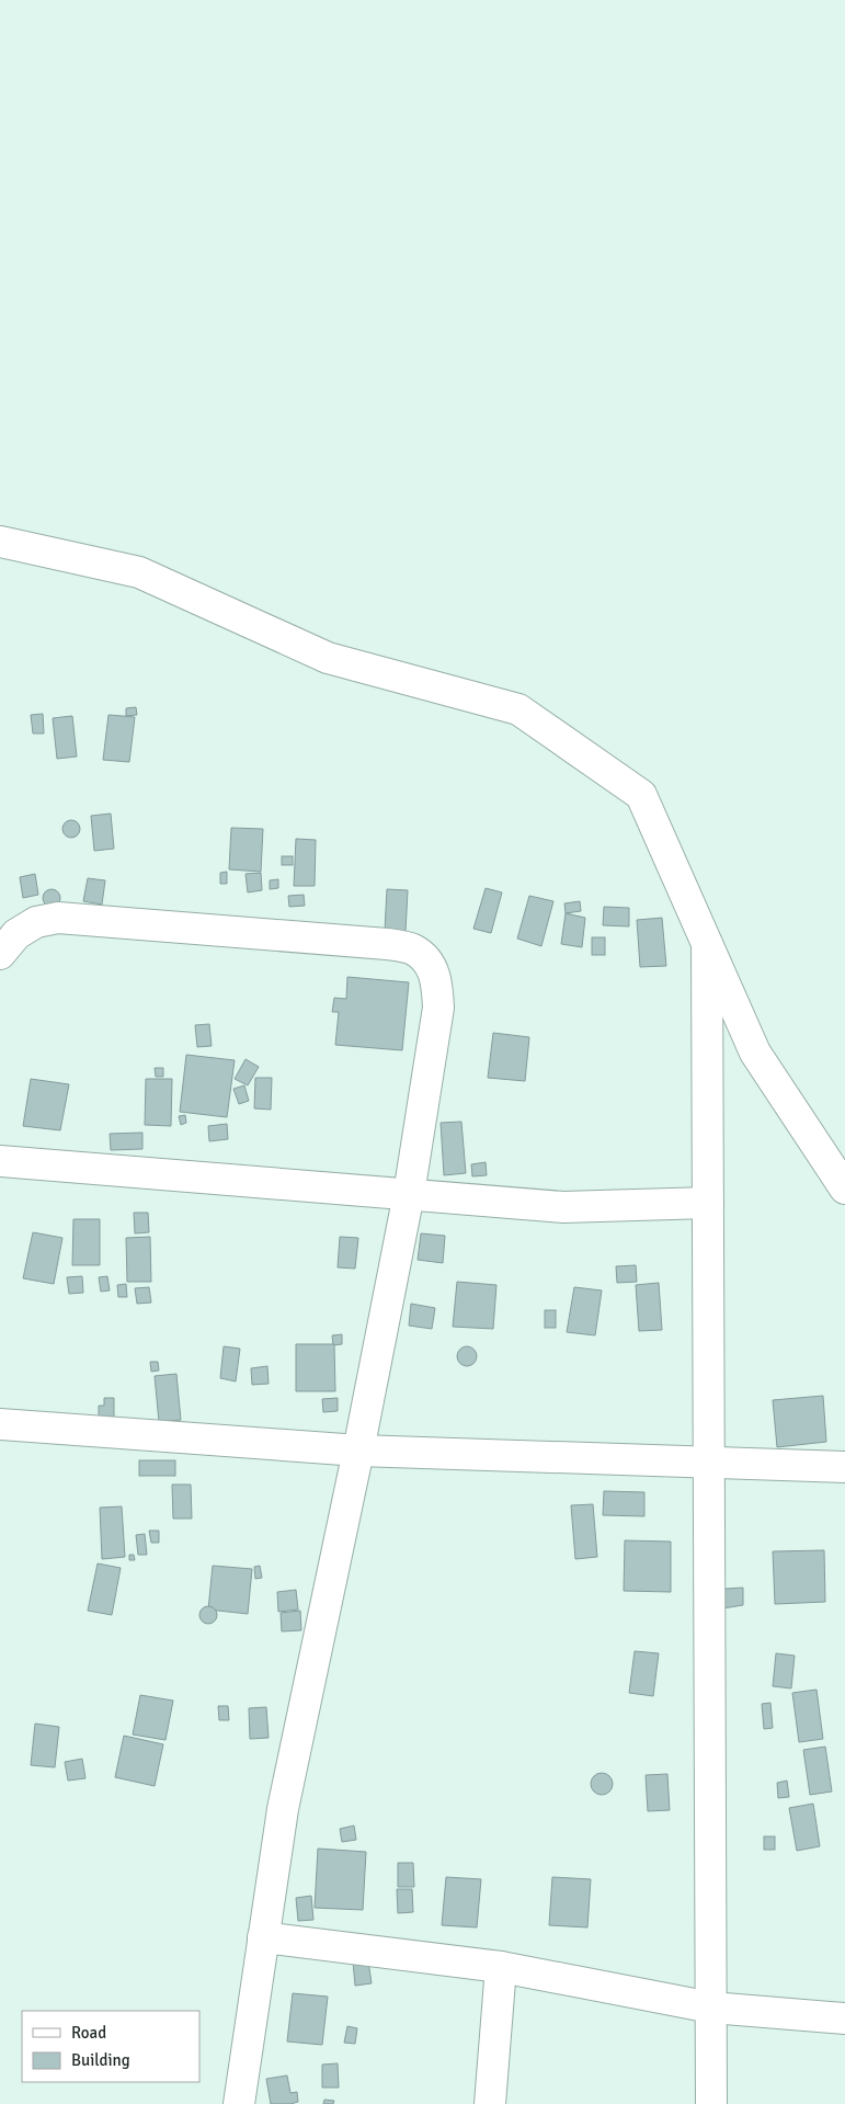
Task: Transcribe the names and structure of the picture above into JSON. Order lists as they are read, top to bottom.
{
  "legend": ["Road", "Building"]
}
